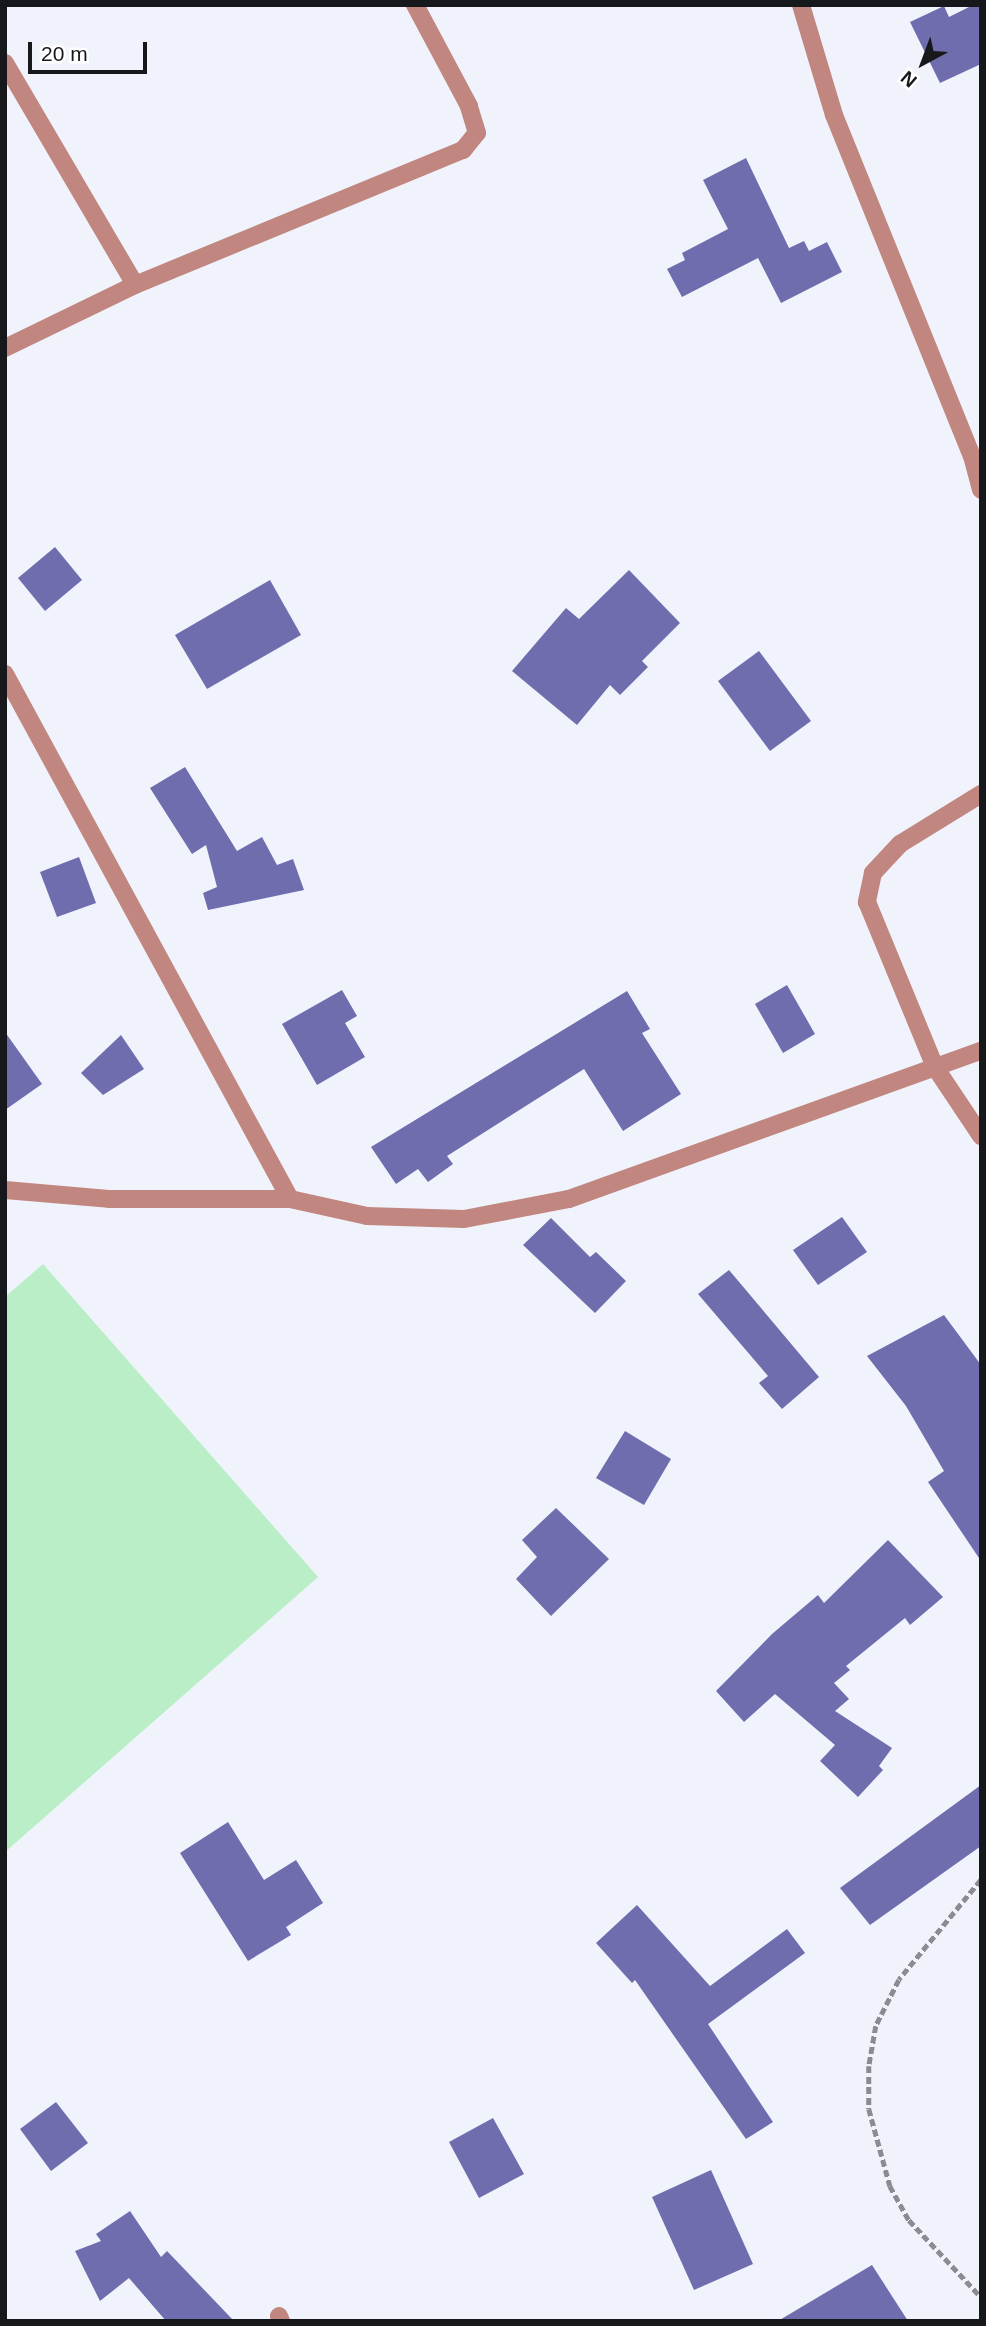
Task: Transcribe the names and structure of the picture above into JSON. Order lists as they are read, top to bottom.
{
  "scale_bar": "20 m",
  "north": "bottom left"
}
